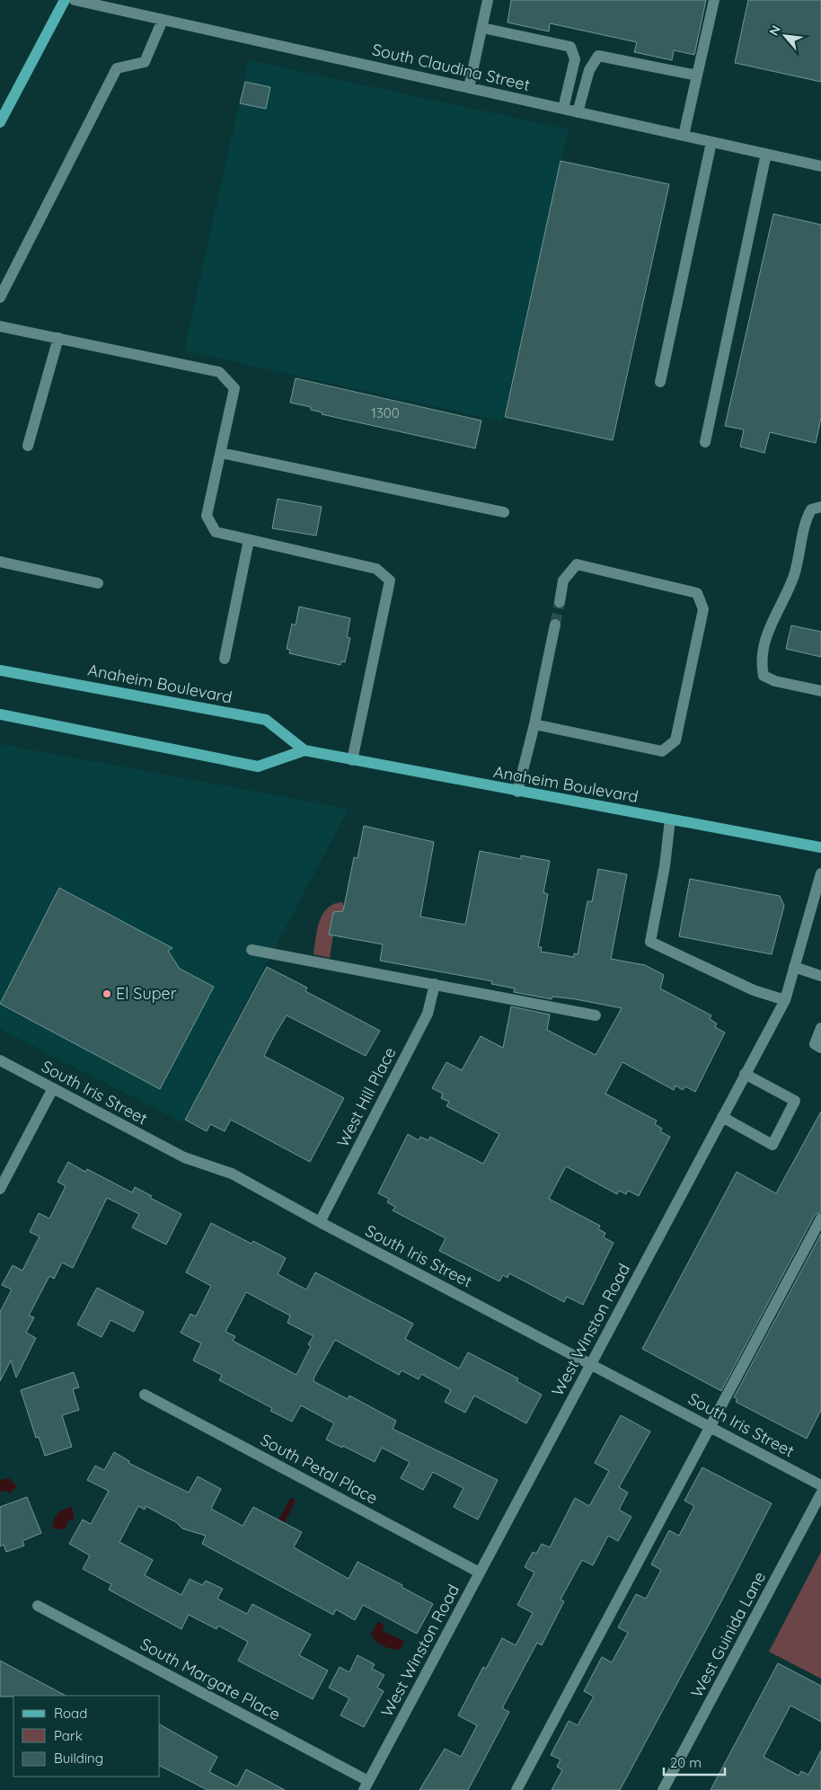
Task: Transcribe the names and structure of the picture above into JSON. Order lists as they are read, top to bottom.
{
  "streets": {
    "main road": ["Anaheim Boulevard"],
    "street": [
      "South Claudina Street",
      "South Iris Street",
      "West Hill Place",
      "West Winston Road",
      "South Petal Place",
      "West Guinida Lane",
      "South Margate Place"
    ]
  },
  "crossings": [
    ["South Iris Street", "West Hill Place"],
    ["South Iris Street", "West Winston Road"],
    ["West Winston Road", "South Petal Place"],
    ["West Winston Road", "South Margate Place"]
  ],
  "places": ["El Super"],
  "house_numbers": ["1300"],
  "legend": ["Road", "Park", "Building"],
  "scale_bar": "20 m",
  "north": "top left"
}
